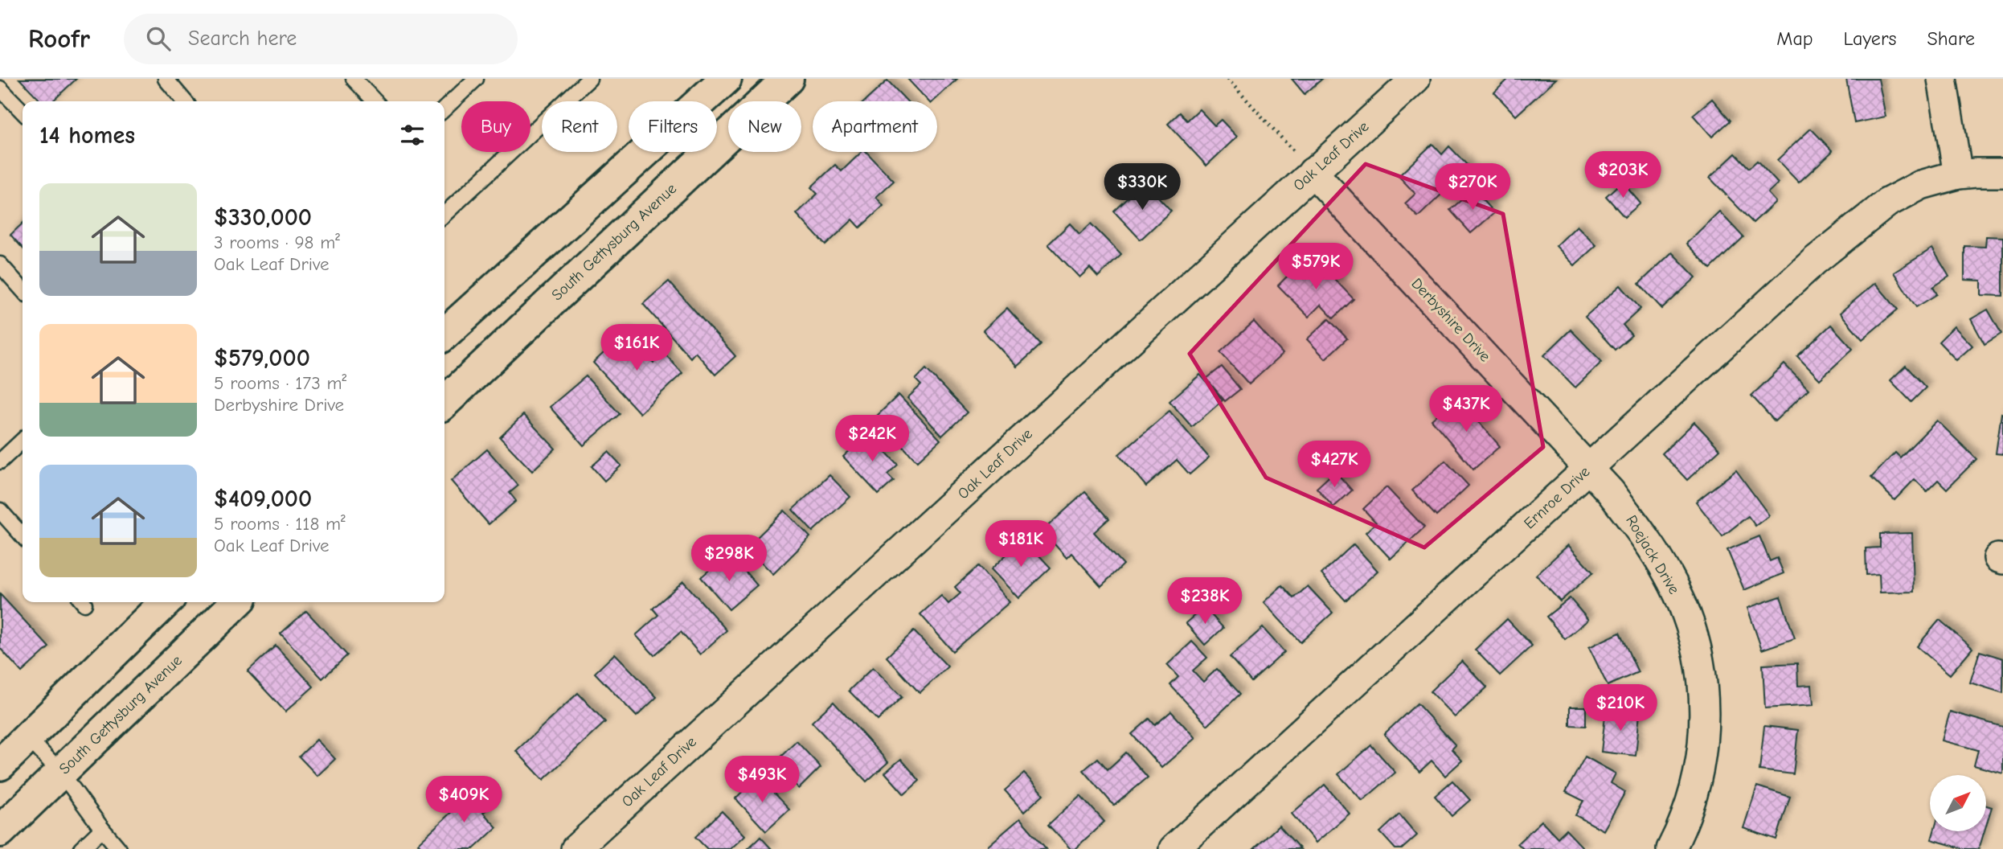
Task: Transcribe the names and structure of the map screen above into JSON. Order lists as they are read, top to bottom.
{
  "streets": {
    "main road": ["South Gettysburg Avenue"],
    "street": [
      "Oak Leaf Drive",
      "Derbyshire Drive",
      "Ernroe Drive",
      "Roejack Drive"
    ]
  },
  "crossings": [
    ["Oak Leaf Drive", "Derbyshire Drive"],
    ["Derbyshire Drive", "Ernroe Drive"],
    ["Derbyshire Drive", "Roejack Drive"],
    ["Ernroe Drive", "Roejack Drive"]
  ],
  "north": "top right",
  "page": {
    "header": "Roofr",
    "search": "Search here",
    "nav": ["Map", "Layers", "Share"],
    "chip": [
      "Buy",
      "Rent",
      "Filters",
      "New",
      "Apartment"
    ],
    "heading": "14 homes",
    "price": [
      "$203K",
      "$330K",
      "$270K",
      "$579K",
      "$161K",
      "$437K",
      "$242K",
      "$427K",
      "$181K",
      "$298K",
      "$238K",
      "$210K",
      "$493K",
      "$409K"
    ],
    "list": [
      {
        "name": "$330,000",
        "note": "3 rooms · 98 m² · Oak Leaf Drive"
      },
      {
        "name": "$579,000",
        "note": "5 rooms · 173 m² · Derbyshire Drive"
      },
      {
        "name": "$409,000",
        "note": "5 rooms · 118 m² · Oak Leaf Drive"
      }
    ]
  }
}
